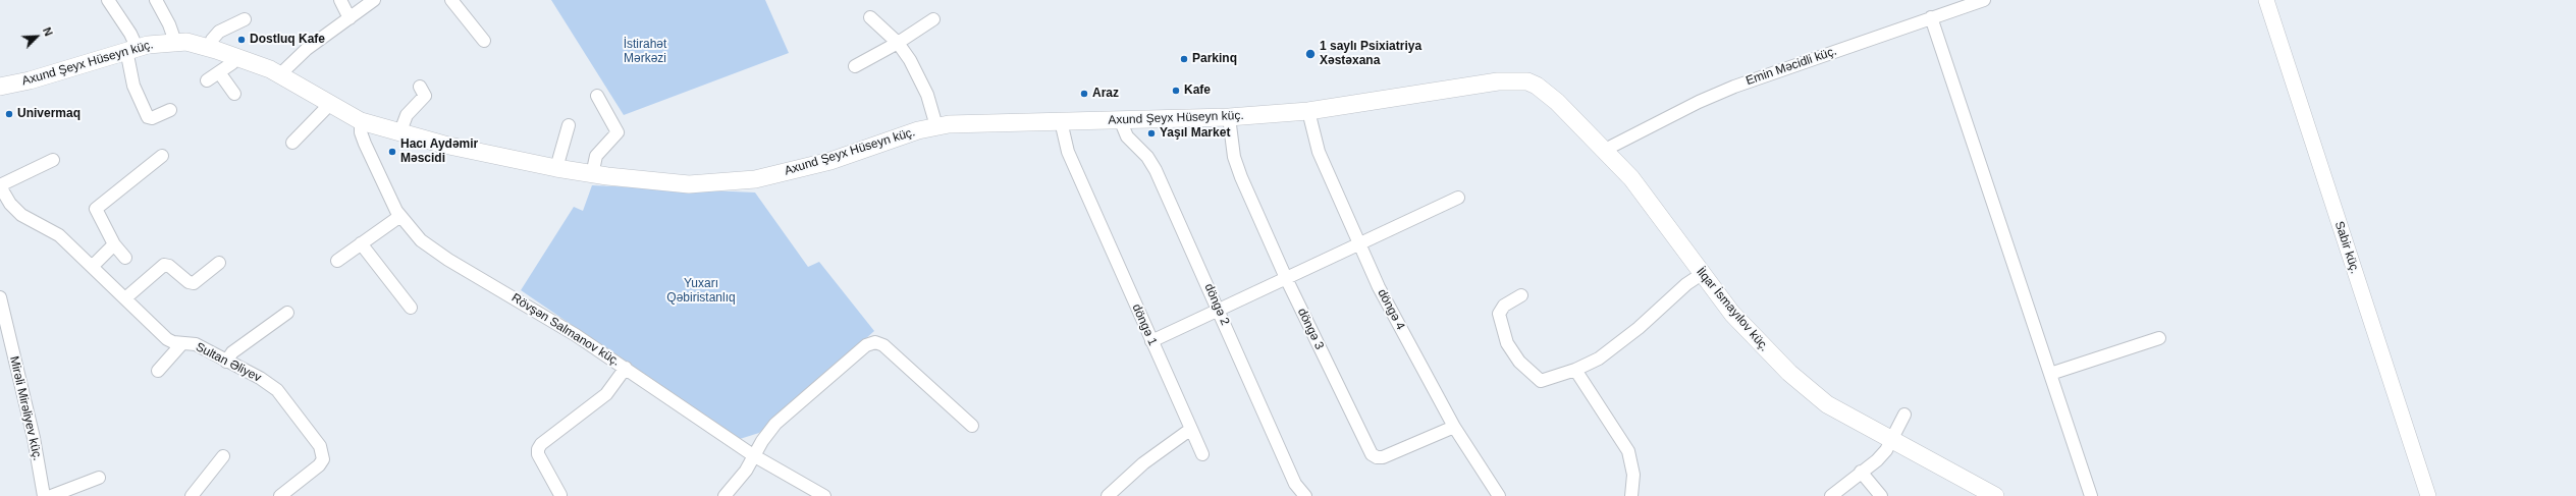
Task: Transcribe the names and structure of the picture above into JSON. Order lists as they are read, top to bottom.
{
  "streets": {
    "main road": ["Axund Şeyx Hüseyn küç.", "İlqar İsmayılov küç."],
    "street": [
      "Emin Məcidli küç.",
      "Sabir küç.",
      "döngə 2",
      "döngə 4",
      "döngə 1",
      "döngə 3",
      "Rövşən Salmanov küç.",
      "Sultan Əliyev",
      "Mirəli Mirəliyev küç."
    ]
  },
  "crossings": [
    ["Axund Şeyx Hüseyn küç.", "Emin Məcidli küç."],
    ["Axund Şeyx Hüseyn küç.", "döngə 2"],
    ["Axund Şeyx Hüseyn küç.", "döngə 4"],
    ["Axund Şeyx Hüseyn küç.", "İlqar İsmayılov küç."],
    ["Axund Şeyx Hüseyn küç.", "döngə 1"],
    ["Axund Şeyx Hüseyn küç.", "döngə 3"],
    ["Axund Şeyx Hüseyn küç.", "Rövşən Salmanov küç."],
    ["Emin Məcidli küç.", "İlqar İsmayılov küç."],
    ["döngə 4", "döngə 3"]
  ],
  "parks": ["İstirahət Mərkəzi", "Yuxarı Qəbiristanlıq"],
  "places": [
    "Dostluq Kafe",
    "1 saylı Psixiatriya Xəstəxana",
    "Parkinq",
    "Kafe",
    "Araz",
    "Univermaq",
    "Yaşıl Market",
    "Hacı Aydəmir Məscidi"
  ],
  "north": "top right"
}
